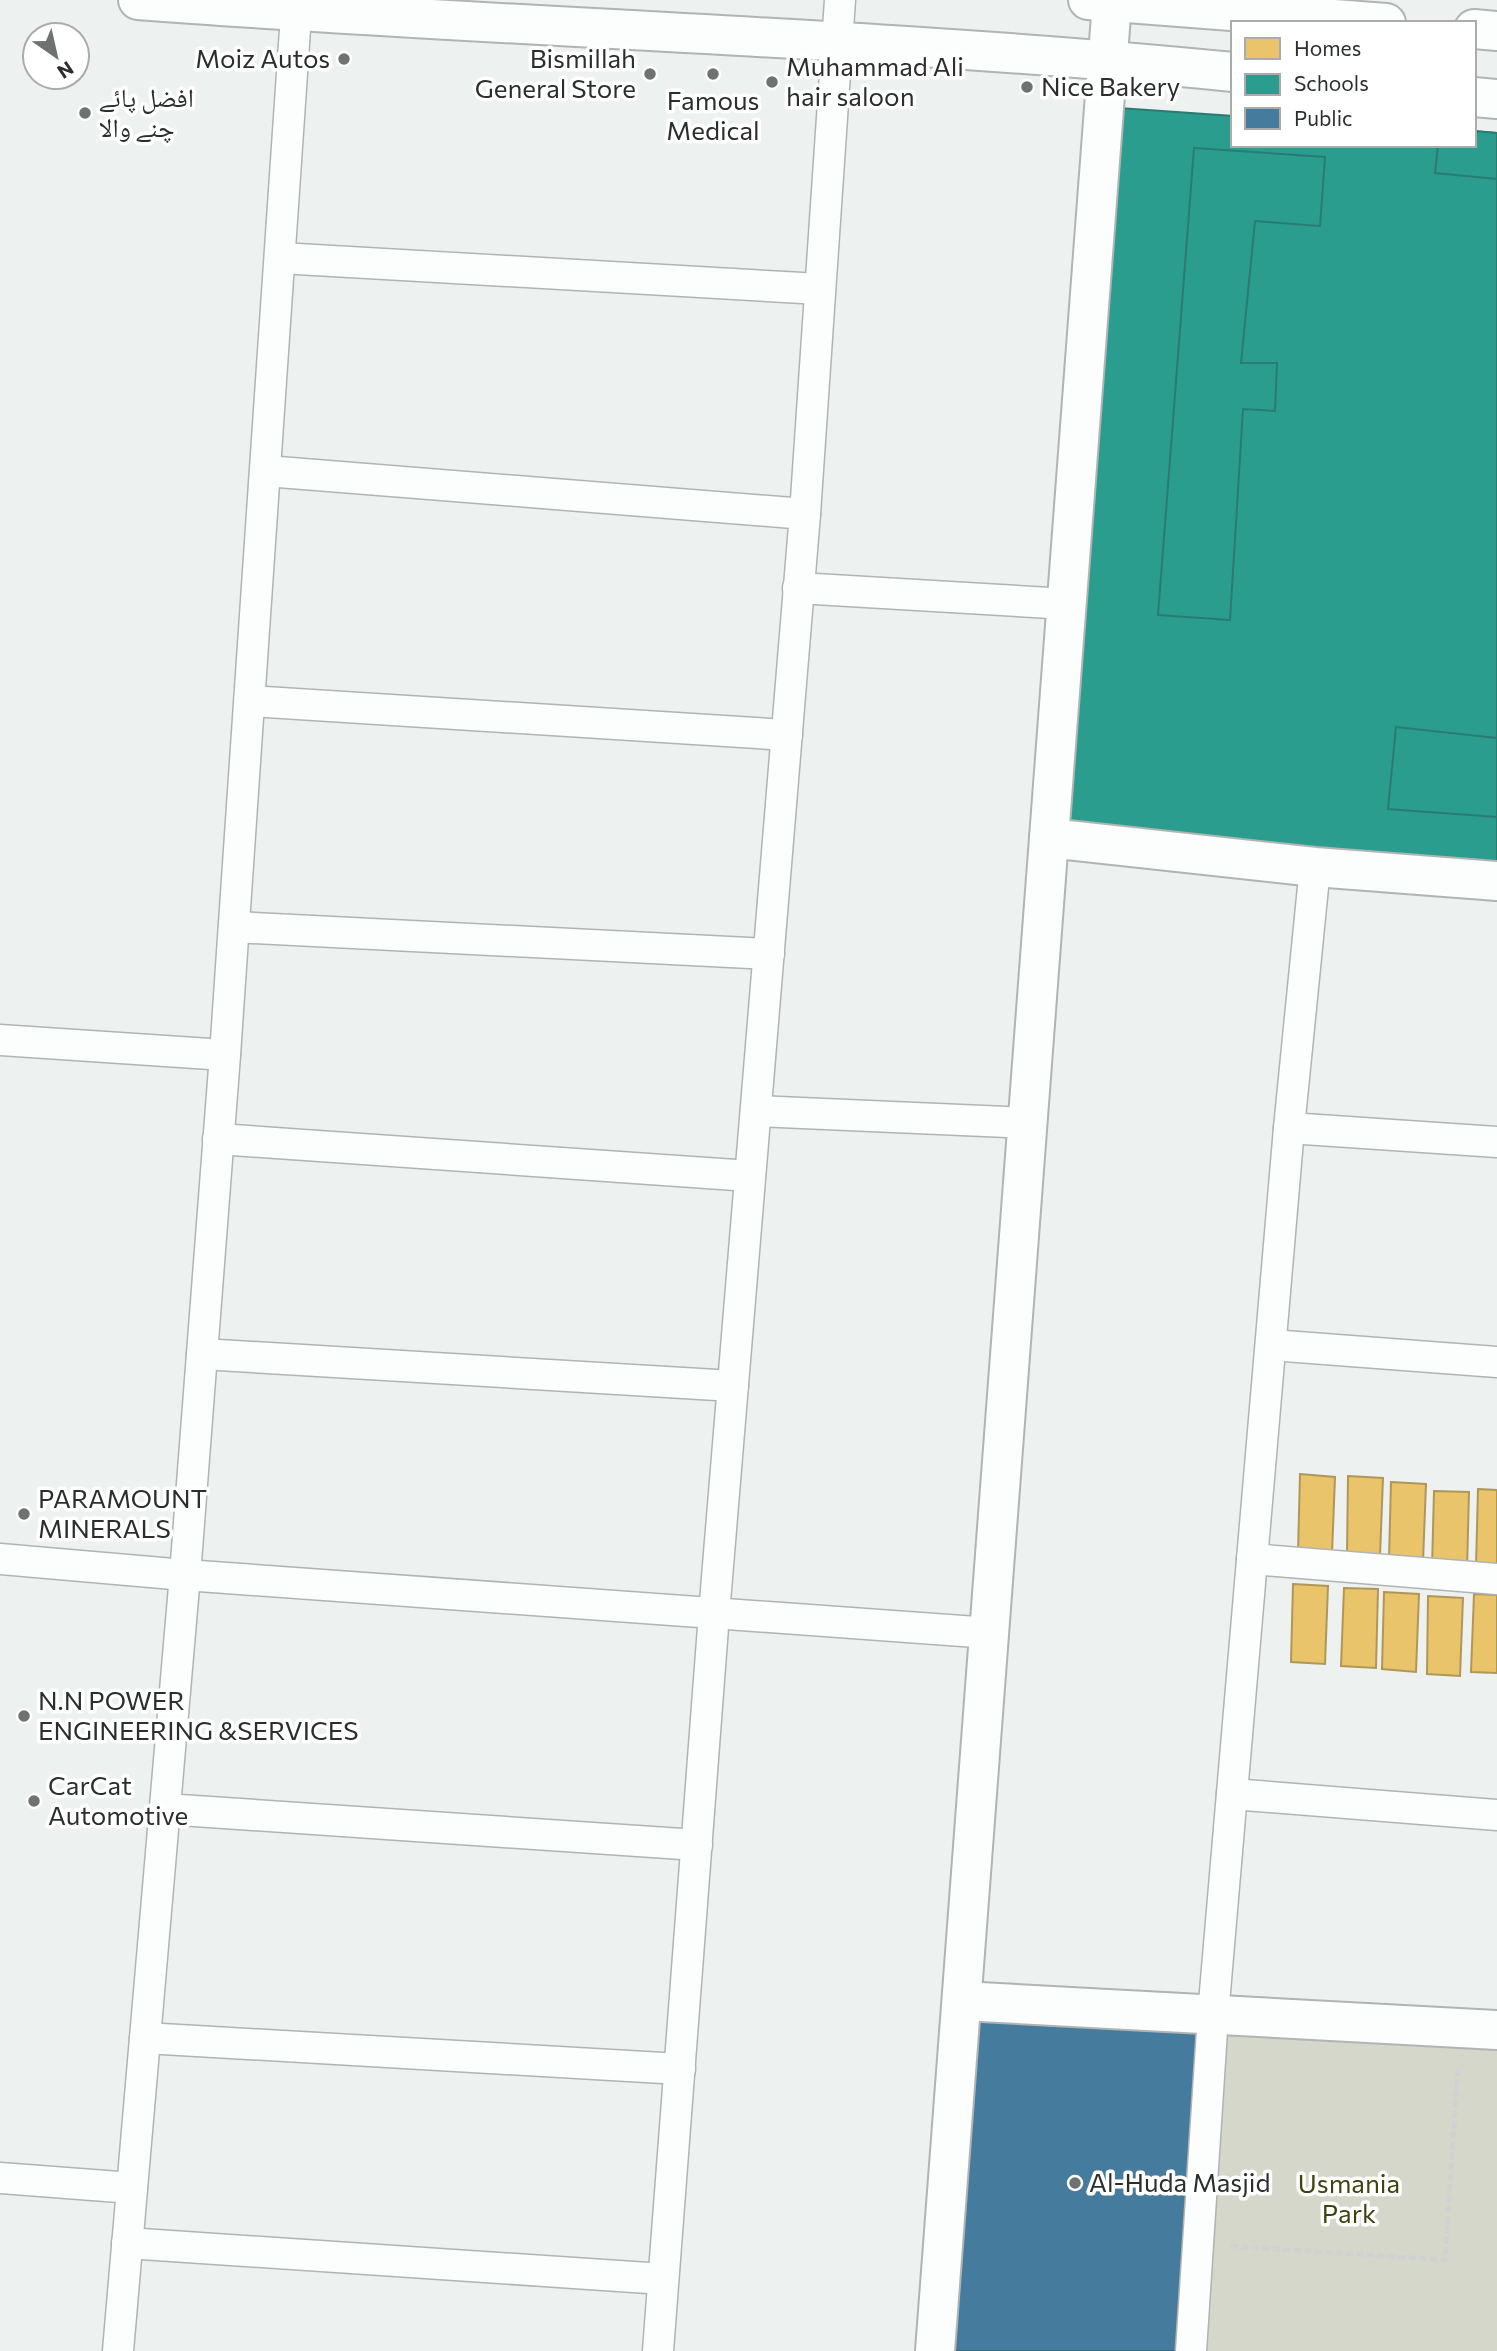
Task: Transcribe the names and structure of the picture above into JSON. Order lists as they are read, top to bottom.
{
  "parks": ["Usmania Park"],
  "places": [
    "Moiz Autos",
    "Bismillah General Store",
    "Famous Medical",
    "Muhammad Ali hair saloon",
    "Nice Bakery",
    "افضل پائے چنے والا",
    "PARAMOUNT MINERALS",
    "N.N POWER ENGINEERING &SERVICES",
    "CarCat Automotive",
    "Al-Huda Masjid"
  ],
  "legend": ["Homes", "Schools", "Public"],
  "north": "bottom right"
}
